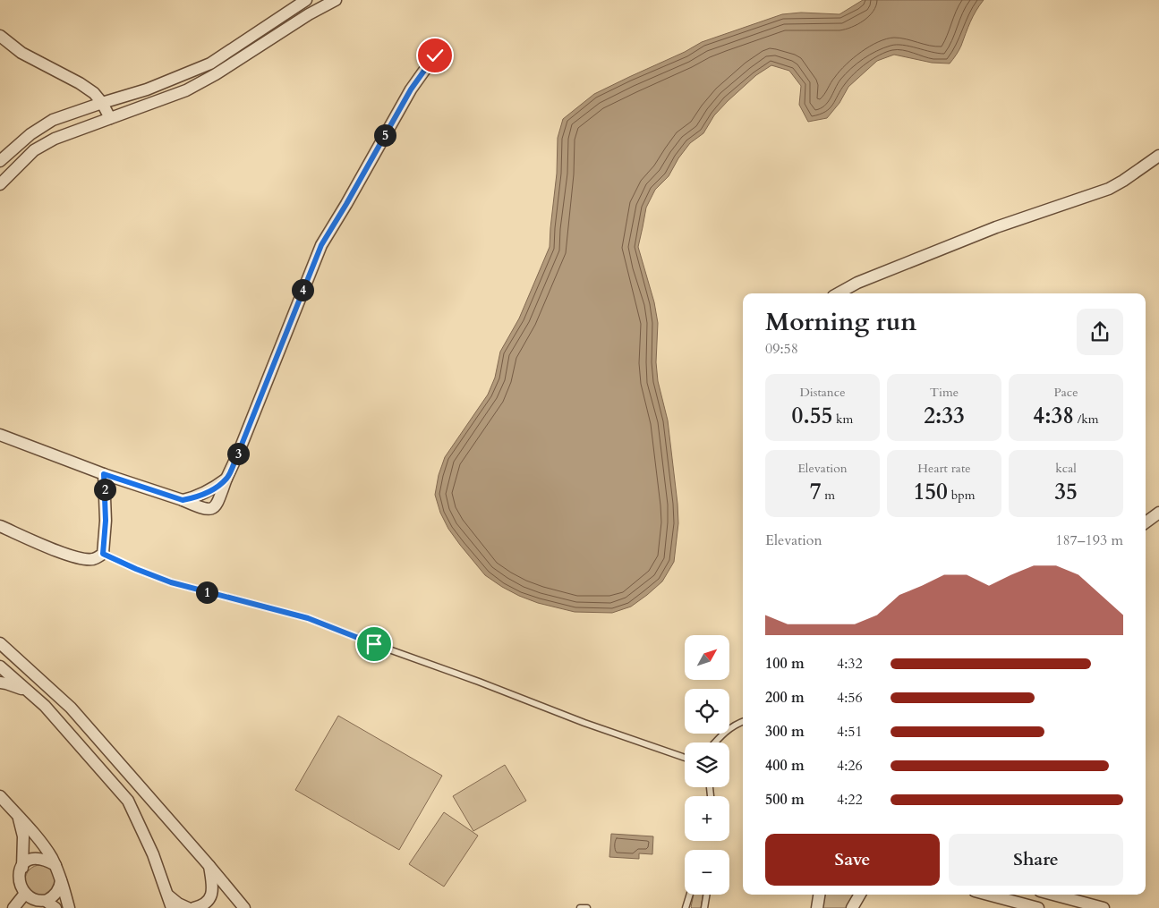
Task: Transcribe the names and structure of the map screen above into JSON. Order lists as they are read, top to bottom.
{
  "north": "top right",
  "page": {
    "pins": [
      "5",
      "4",
      "3",
      "2",
      "1"
    ],
    "heading": ["Morning run", "09:58"],
    "stats": [
      ["Distance", "0.55 km"],
      ["Time", "2:33"],
      ["Pace", "4:38 /km"],
      ["Elevation", "7 m"],
      ["Heart rate", "150 bpm"],
      ["kcal", "35"]
    ],
    "chart": ["Elevation", "187–193 m"],
    "map_buttons": ["+", "−"],
    "list": [
      {
        "name": "100 m",
        "note": "4:32"
      },
      {
        "name": "200 m",
        "note": "4:56"
      },
      {
        "name": "300 m",
        "note": "4:51"
      },
      {
        "name": "400 m",
        "note": "4:26"
      },
      {
        "name": "500 m",
        "note": "4:22"
      }
    ],
    "buttons": ["Save", "Share"]
  }
}
